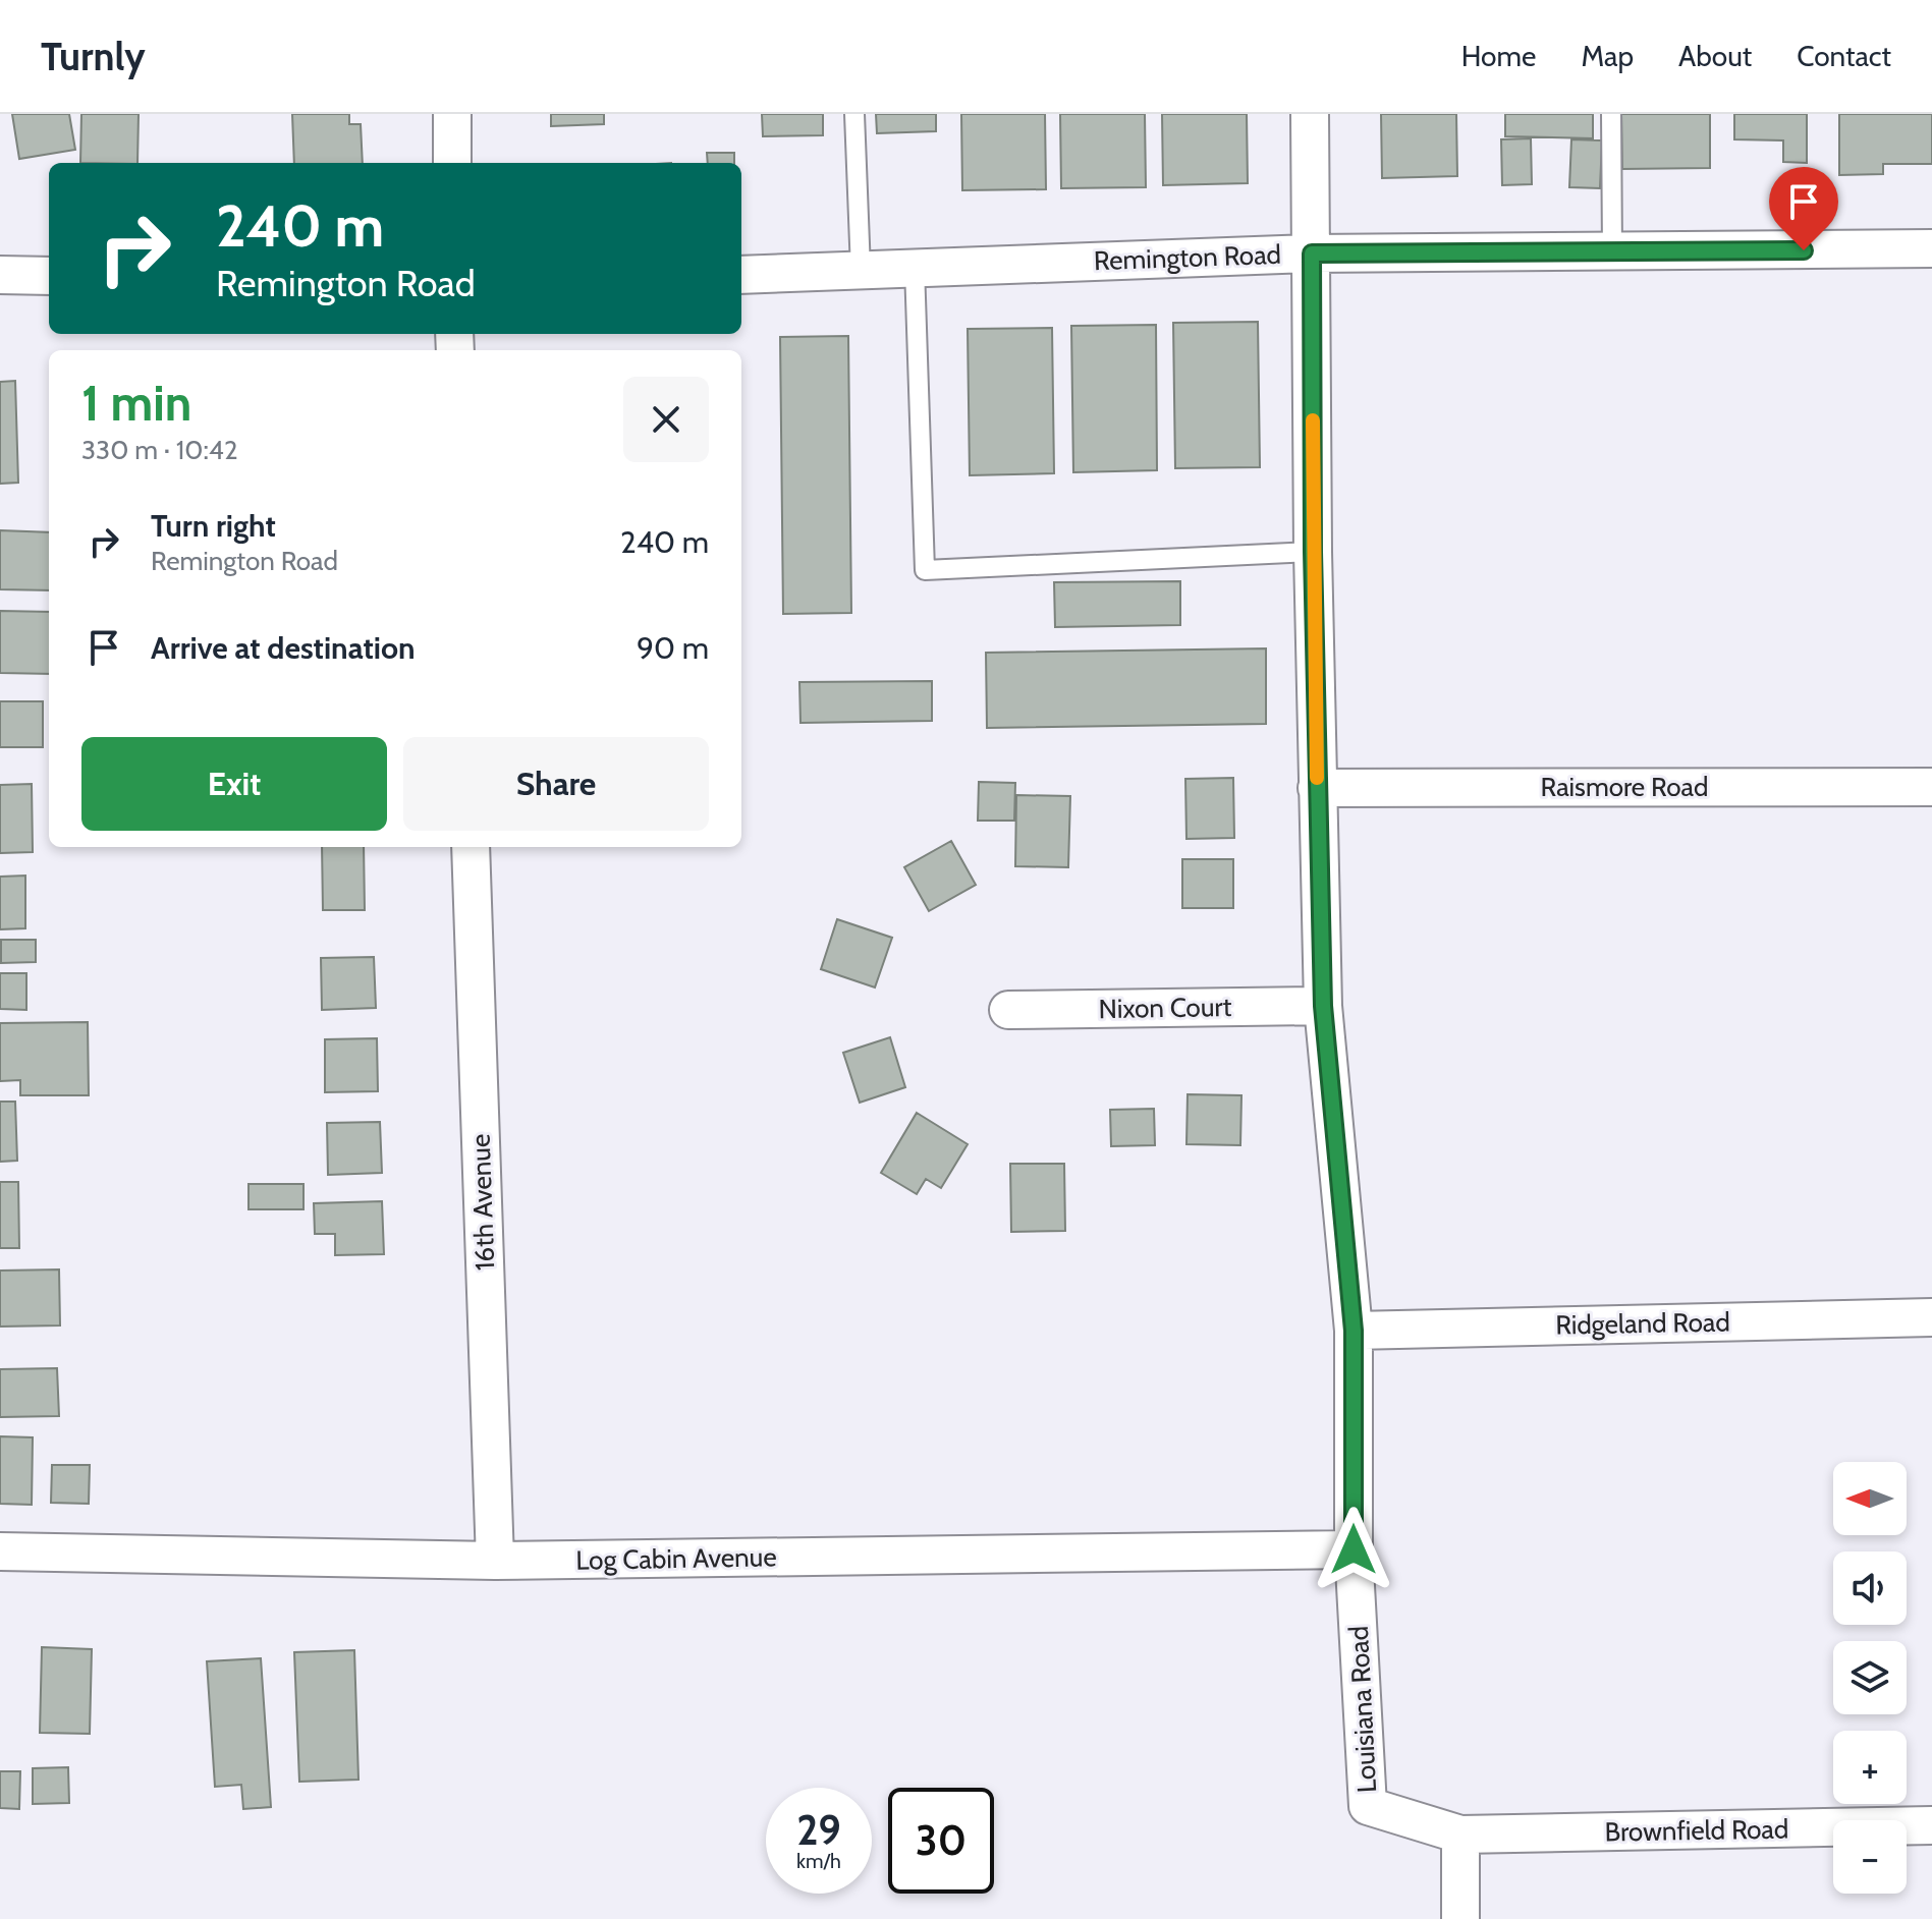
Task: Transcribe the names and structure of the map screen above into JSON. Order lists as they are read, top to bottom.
{
  "streets": {
    "street": [
      "Remington Road",
      "Raismore Road",
      "Nixon Court",
      "16th Avenue",
      "Ridgeland Road",
      "Log Cabin Avenue",
      "Louisiana Road",
      "Brownfield Road"
    ]
  },
  "crossings": [
    ["Remington Road", "Louisiana Road"],
    ["Raismore Road", "Louisiana Road"],
    ["Nixon Court", "Louisiana Road"],
    ["16th Avenue", "Log Cabin Avenue"],
    ["Ridgeland Road", "Louisiana Road"],
    ["Log Cabin Avenue", "Louisiana Road"],
    ["Louisiana Road", "Brownfield Road"]
  ],
  "north": "left",
  "page": {
    "header": "Turnly",
    "nav": [
      "Home",
      "Map",
      "About",
      "Contact"
    ],
    "turn": ["240 m", "Remington Road"],
    "heading": ["1 min", "330 m · 10:42"],
    "list": [
      {
        "name": "Turn right",
        "note": "Remington Road",
        "value": "240 m"
      },
      {
        "name": "Arrive at destination",
        "value": "90 m"
      }
    ],
    "buttons": ["Exit", "Share"],
    "map_buttons": ["+", "−"],
    "speed": "29 km/h",
    "limit": "30"
  }
}
